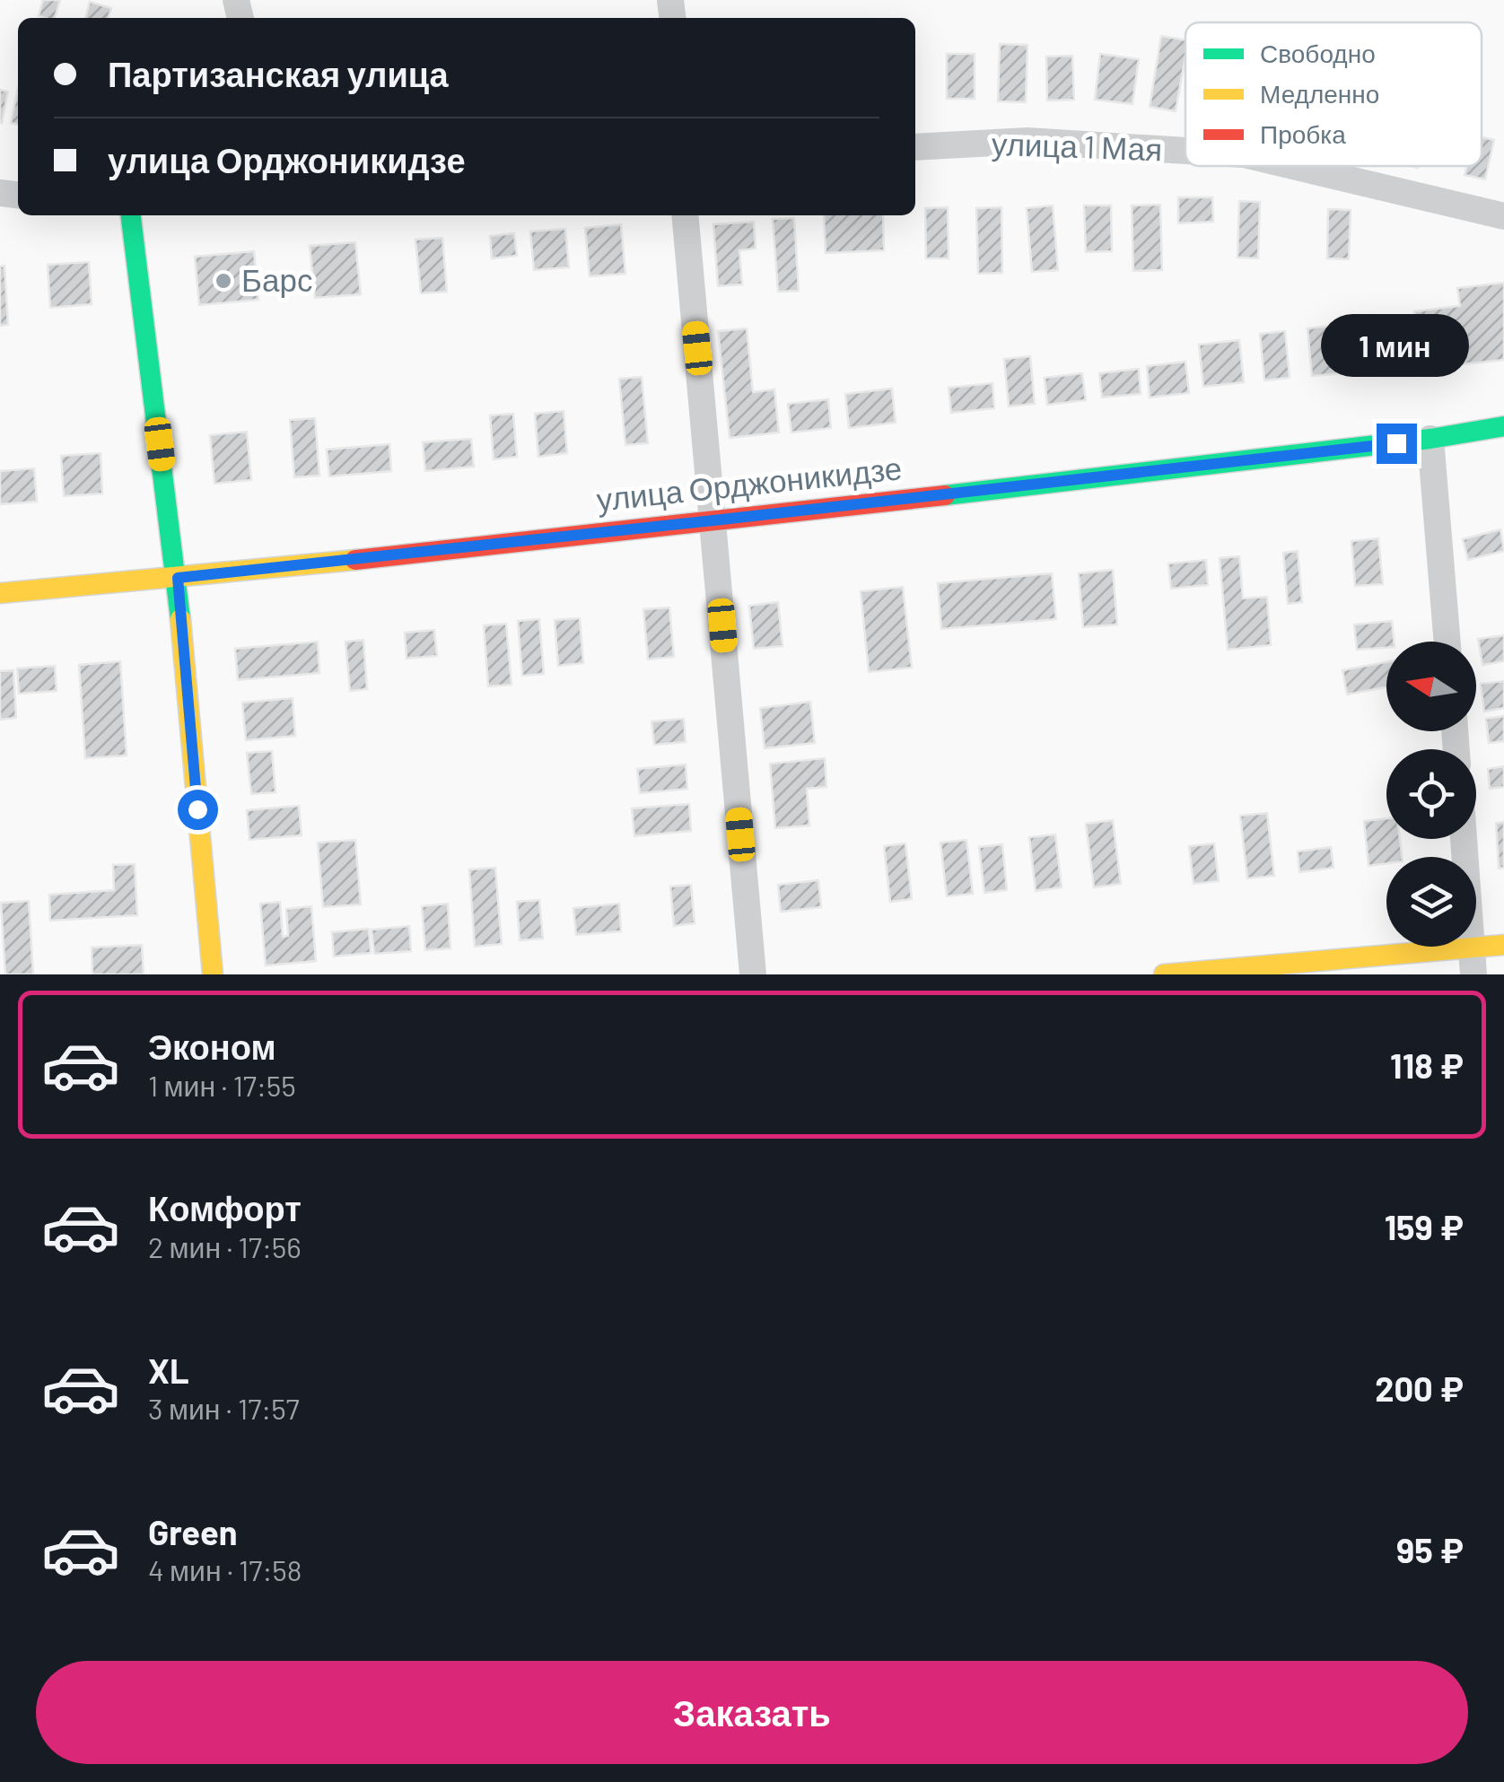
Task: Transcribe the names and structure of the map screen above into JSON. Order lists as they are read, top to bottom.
{
  "streets": {
    "main road": ["улица Орджоникидзе"],
    "street": ["улица 1 Мая"]
  },
  "places": ["Барс"],
  "legend": ["Свободно", "Медленно", "Пробка"],
  "north": "left",
  "page": {
    "banner": ["Партизанская улица", "улица Орджоникидзе"],
    "bubble": "1 мин",
    "list": [
      {
        "name": "Эконом",
        "note": "1 мин · 17:55",
        "value": "118 ₽"
      },
      {
        "name": "Комфорт",
        "note": "2 мин · 17:56",
        "value": "159 ₽"
      },
      {
        "name": "XL",
        "note": "3 мин · 17:57",
        "value": "200 ₽"
      },
      {
        "name": "Green",
        "note": "4 мин · 17:58",
        "value": "95 ₽"
      }
    ],
    "buttons": "Заказать"
  }
}
